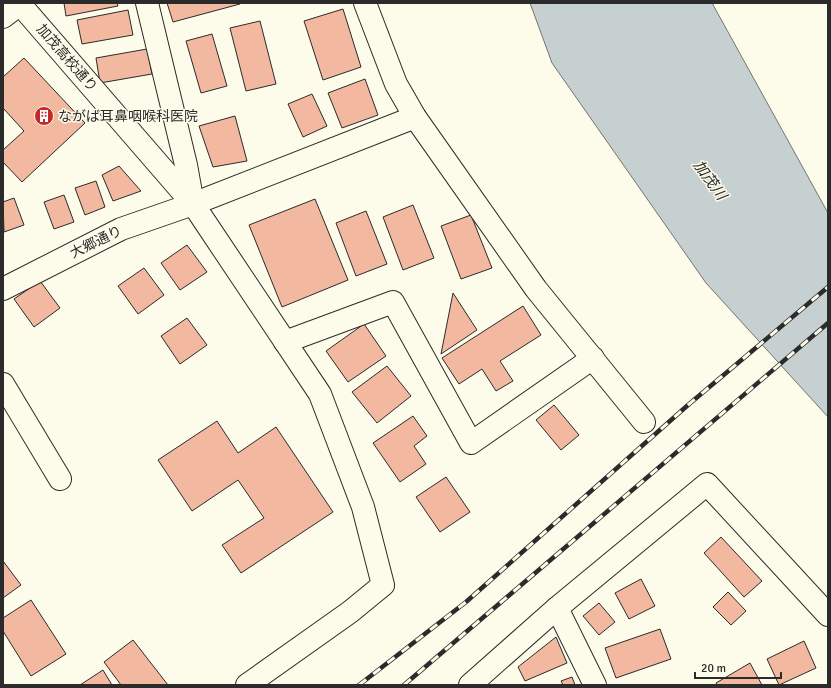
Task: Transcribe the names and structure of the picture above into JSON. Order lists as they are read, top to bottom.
{
  "streets": {
    "street": ["加茂高校通り", "大郷通り"]
  },
  "crossings": [
    ["加茂高校通り", "大郷通り"]
  ],
  "water": ["加茂川"],
  "places": {
    "building": ["ながば耳鼻咽喉科医院"]
  },
  "scale_bar": "20 m"
}
